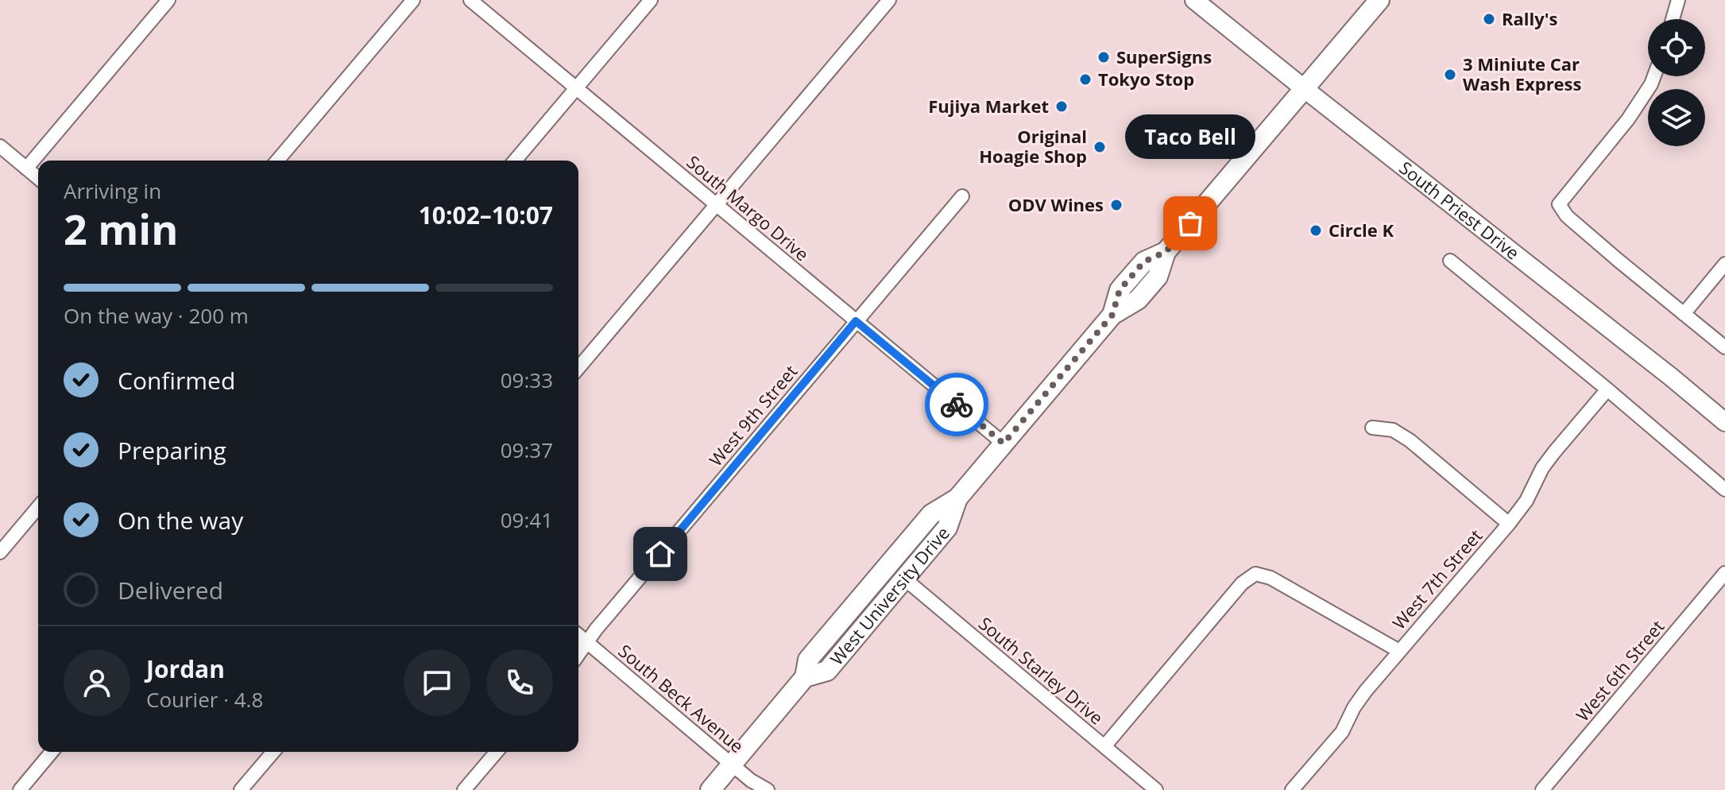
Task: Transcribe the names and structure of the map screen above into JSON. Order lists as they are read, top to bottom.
{
  "streets": {
    "main road": ["South Priest Drive", "West University Drive"],
    "street": [
      "South Margo Drive",
      "West 9th Street",
      "West 7th Street",
      "South Starley Drive",
      "West 6th Street",
      "South Beck Avenue"
    ]
  },
  "crossings": [
    ["South Margo Drive", "West 9th Street"],
    ["South Margo Drive", "West University Drive"],
    ["South Priest Drive", "West University Drive"],
    ["West 9th Street", "South Beck Avenue"],
    ["West University Drive", "South Starley Drive"],
    ["West University Drive", "South Beck Avenue"]
  ],
  "places": [
    "Rally's",
    "SuperSigns",
    "3 Miniute Car Wash Express",
    "Tokyo Stop",
    "Fujiya Market",
    "Original Hoagie Shop",
    "ODV Wines",
    "Taco Bell",
    "Circle K"
  ],
  "page": {
    "bubble": "Taco Bell",
    "heading": ["2 min", "Arriving in", "10:02–10:07"],
    "panel": ["Jordan", "Courier · 4.8"],
    "bar": "On the way · 200 m",
    "list": [
      ["Confirmed", "09:33"],
      ["Preparing", "09:37"],
      ["On the way", "09:41"],
      "Delivered"
    ]
  }
}
